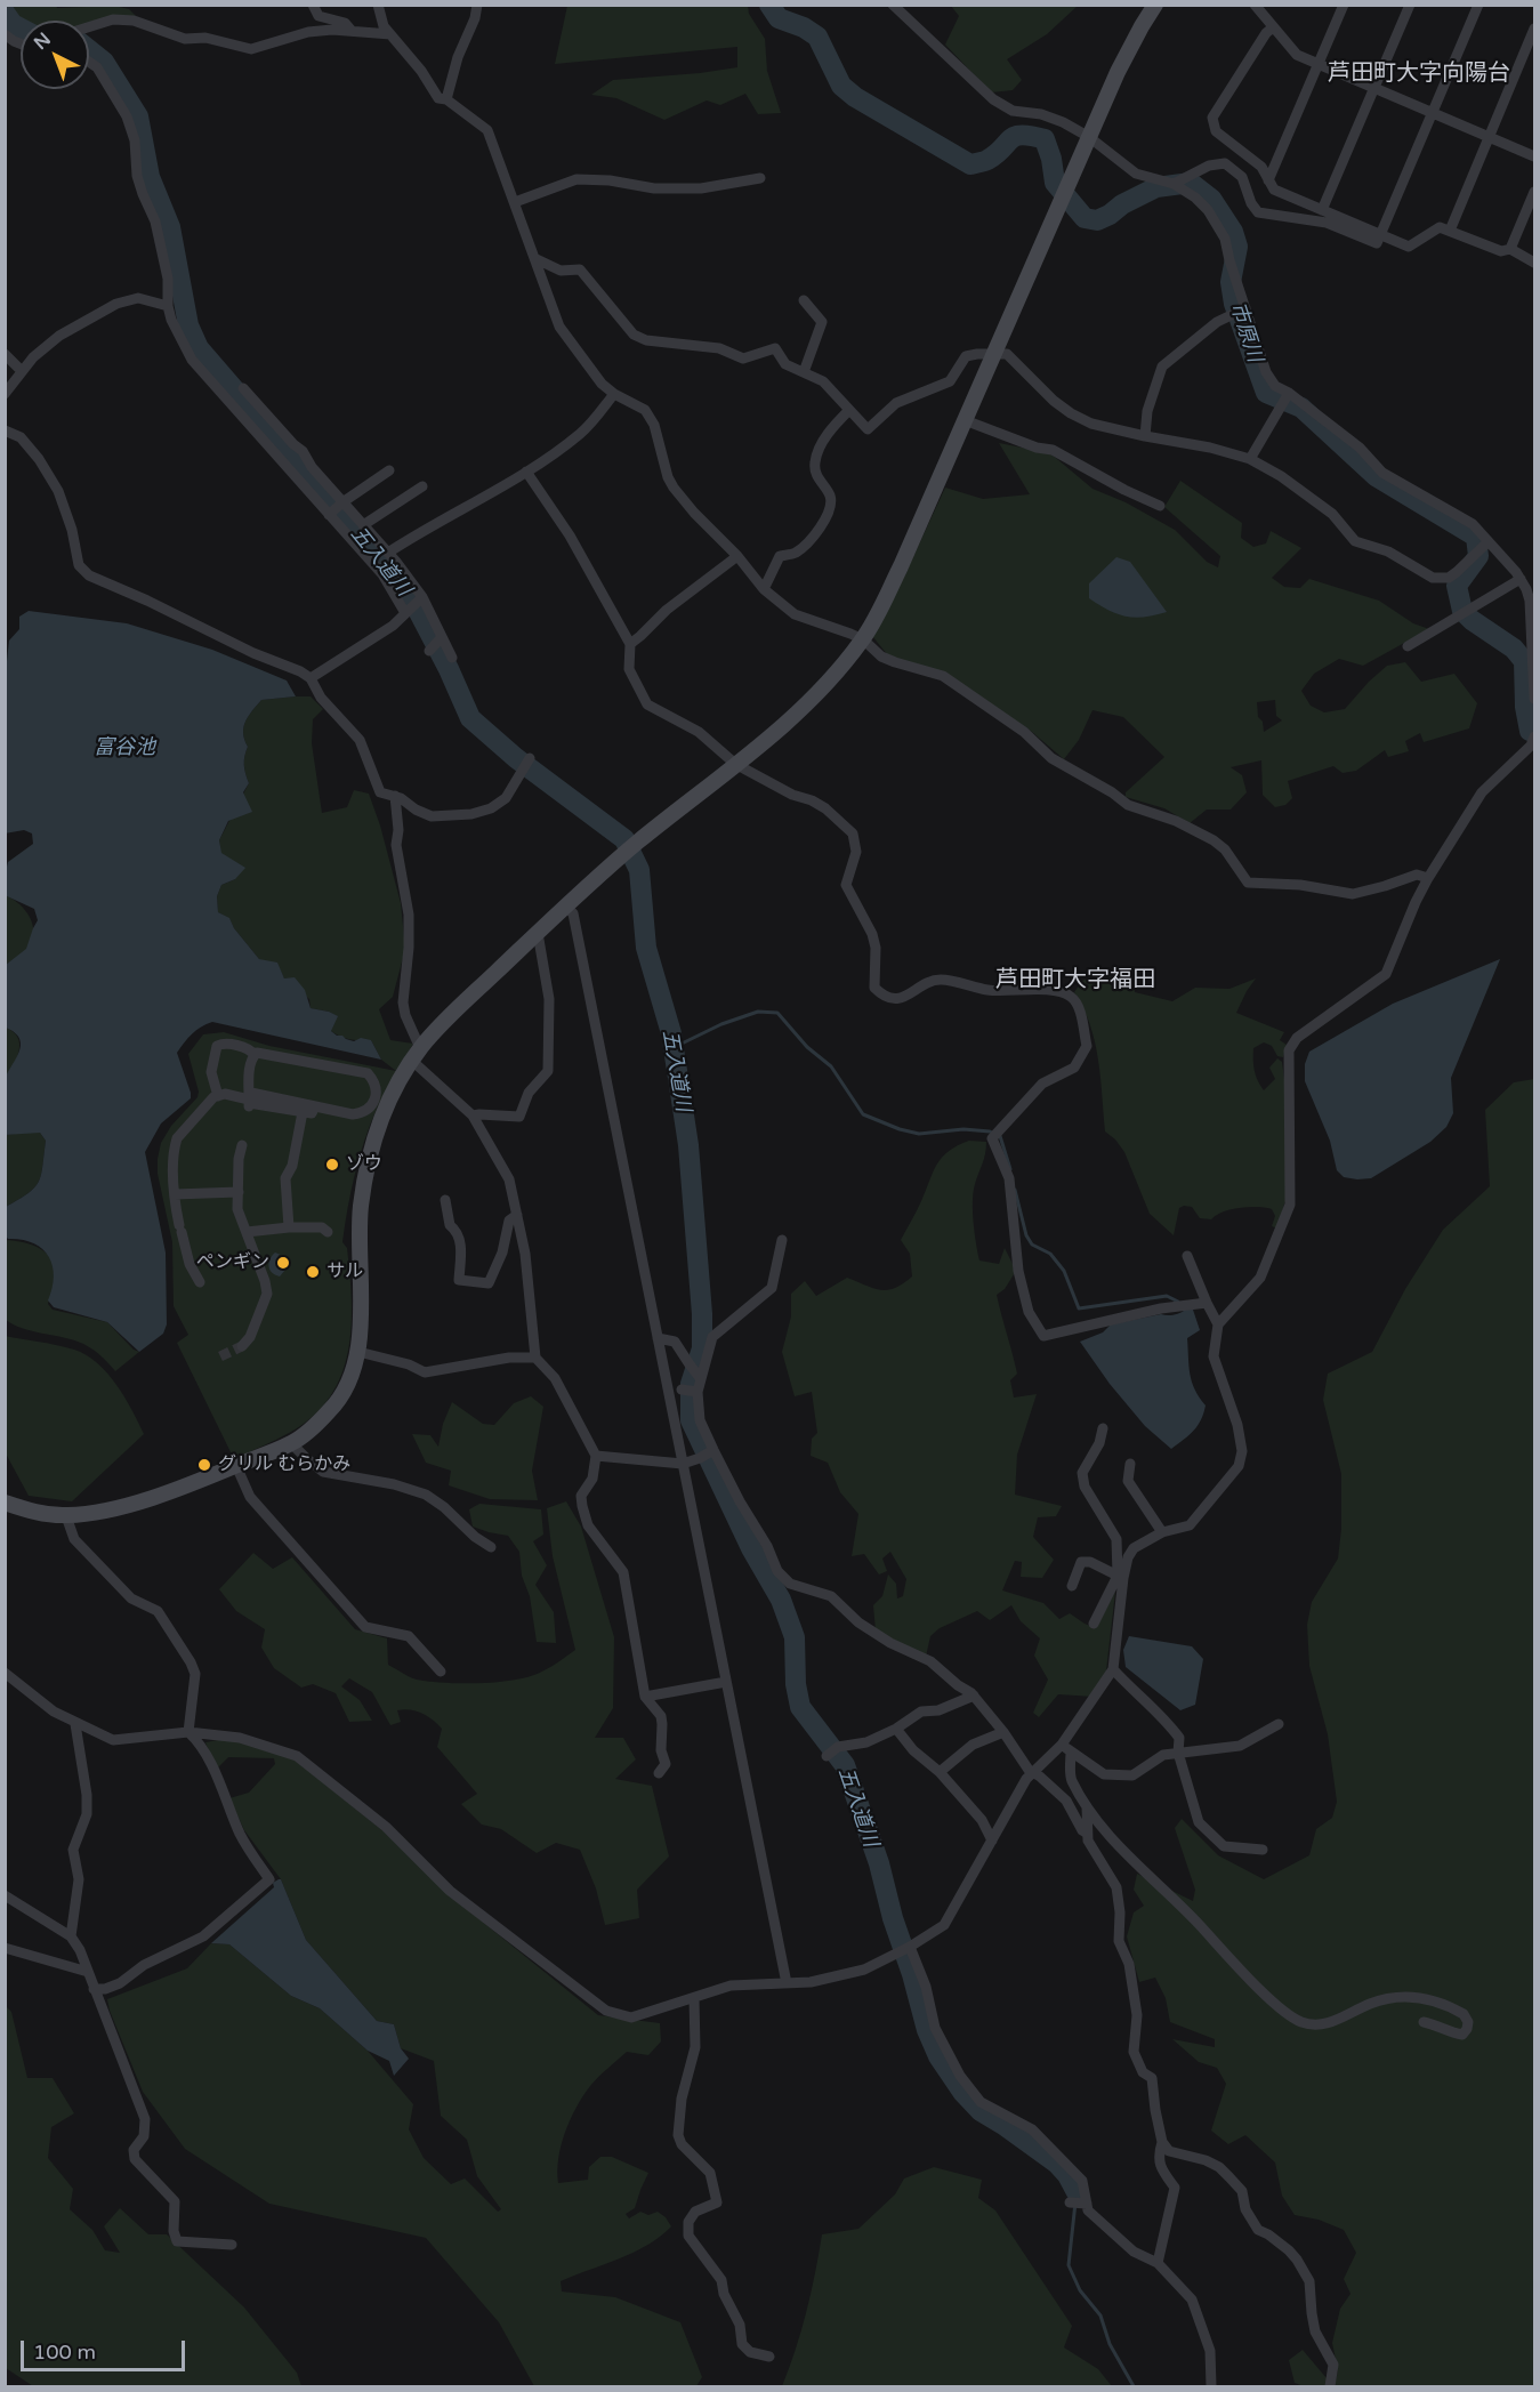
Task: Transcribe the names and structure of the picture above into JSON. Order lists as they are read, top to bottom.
{
  "districts": ["芦田町大字向陽台", "芦田町大字福田"],
  "water": ["市原川", "五入道川", "富谷池"],
  "places": [
    "ゾウ",
    "ペンギン",
    "サル",
    "グリル むらかみ"
  ],
  "scale_bar": "100 m",
  "north": "top left"
}
